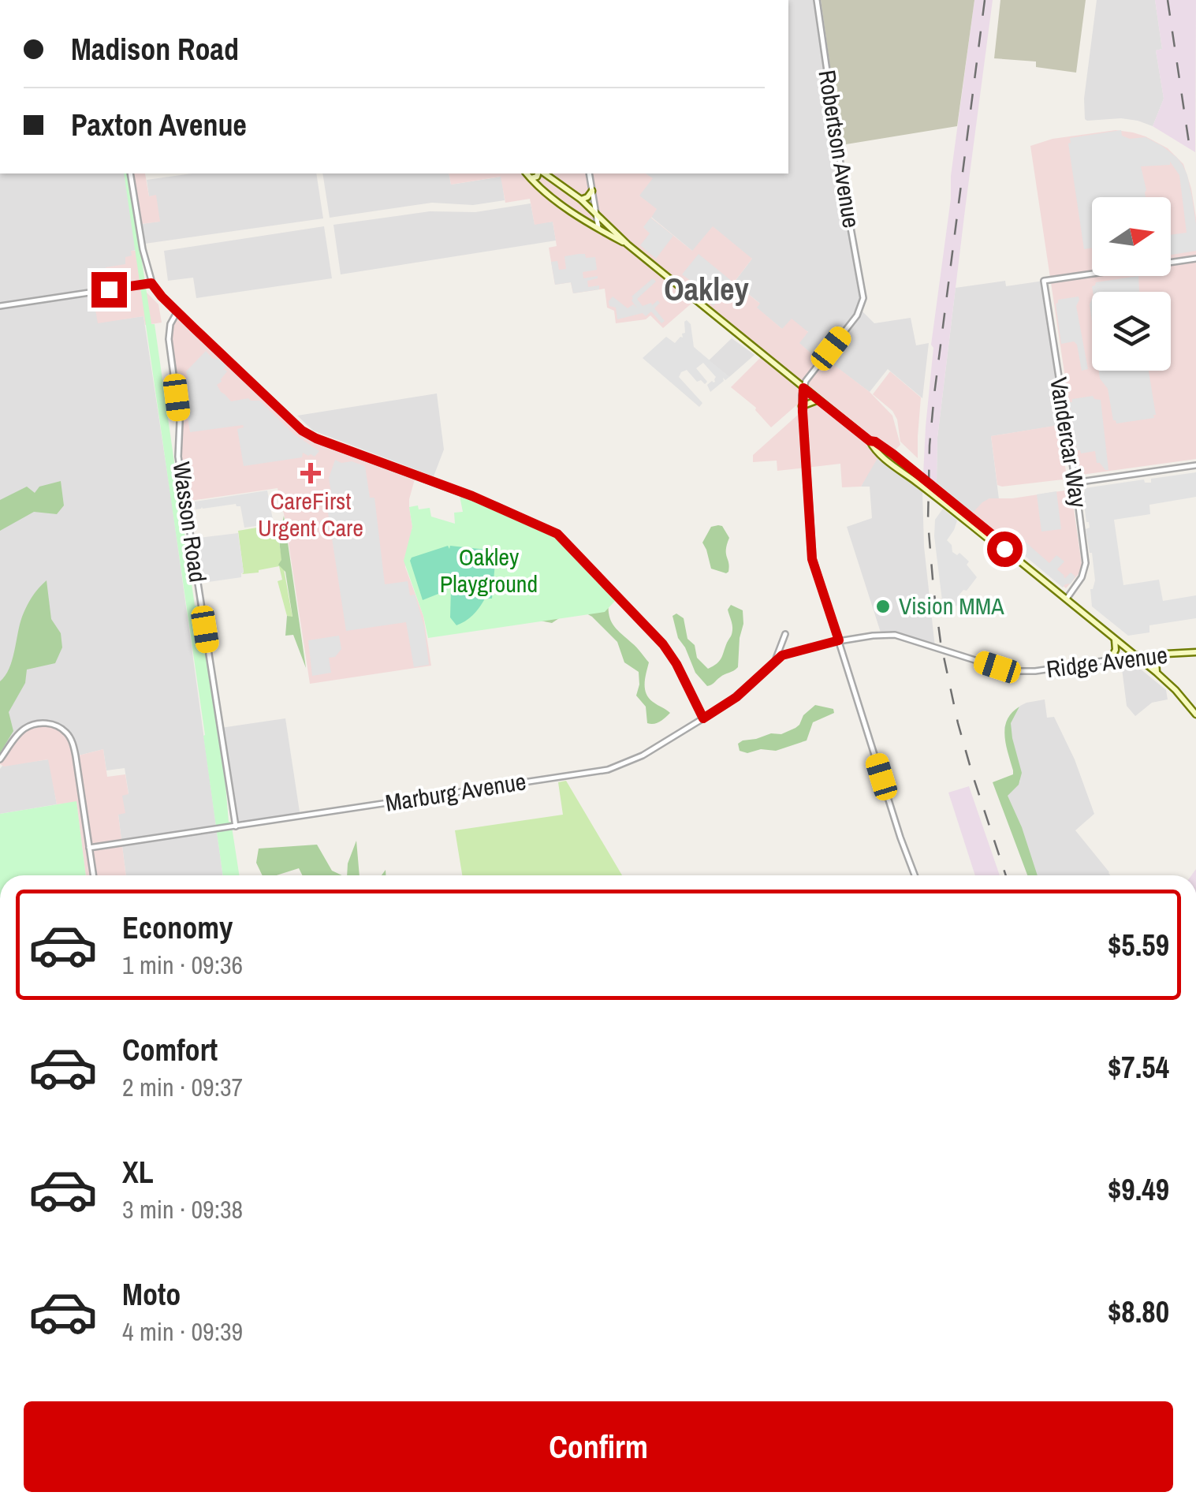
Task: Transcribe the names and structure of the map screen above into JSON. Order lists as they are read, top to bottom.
{
  "streets": {
    "main road": ["Ridge Avenue"],
    "street": [
      "Robertson Avenue",
      "Vandercar Way",
      "Wasson Road",
      "Marburg Avenue"
    ]
  },
  "crossings": [
    ["Wasson Road", "Marburg Avenue"],
    ["Ridge Avenue", "Marburg Avenue"]
  ],
  "districts": ["Oakley"],
  "parks": ["Oakley Playground"],
  "places": {
    "health": ["CareFirst Urgent Care"],
    "other": ["Vision MMA"]
  },
  "north": "right",
  "page": {
    "banner": ["Madison Road", "Paxton Avenue"],
    "list": [
      {
        "name": "Economy",
        "note": "1 min · 09:36",
        "value": "$5.59"
      },
      {
        "name": "Comfort",
        "note": "2 min · 09:37",
        "value": "$7.54"
      },
      {
        "name": "XL",
        "note": "3 min · 09:38",
        "value": "$9.49"
      },
      {
        "name": "Moto",
        "note": "4 min · 09:39",
        "value": "$8.80"
      }
    ],
    "buttons": "Confirm"
  }
}
